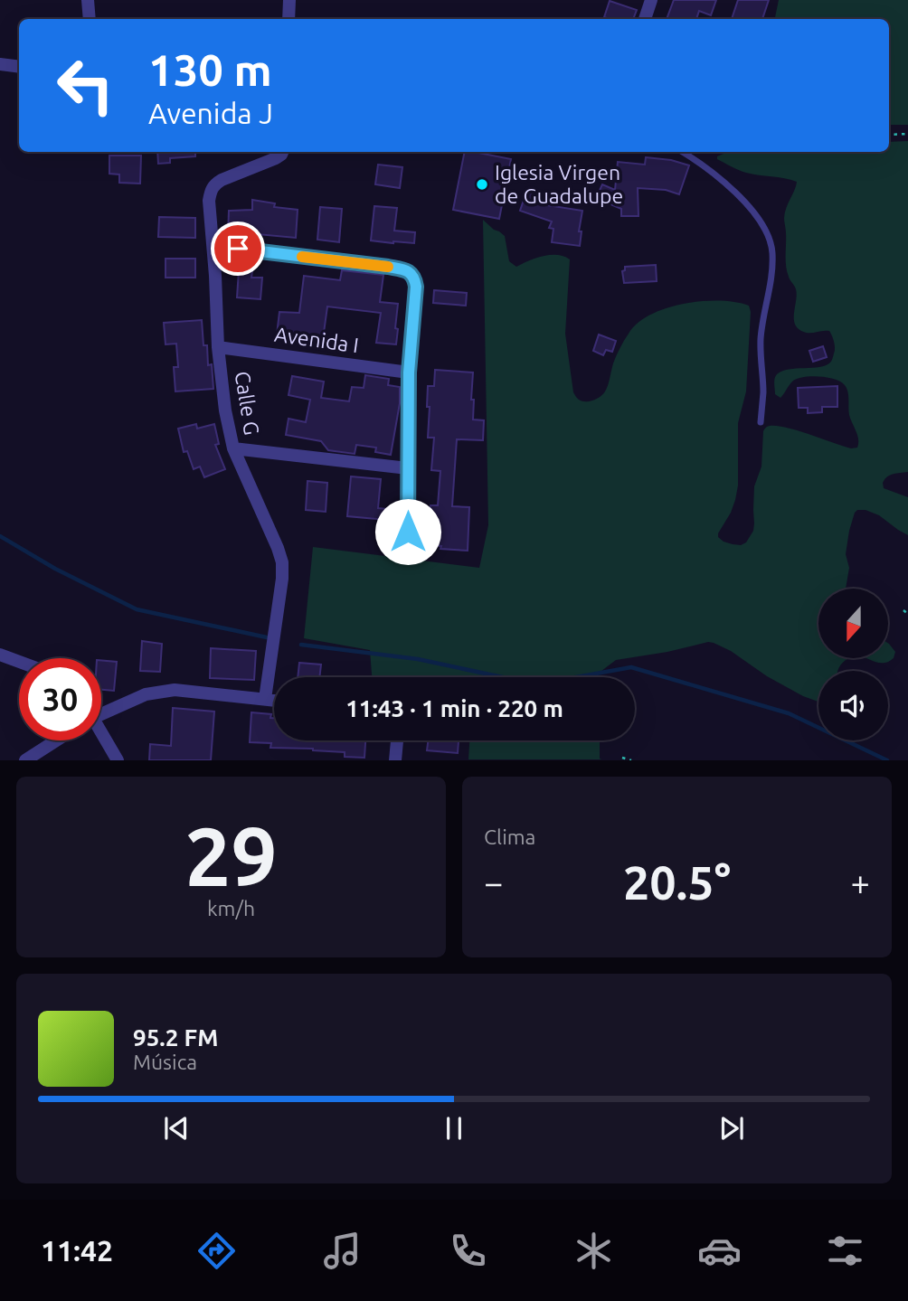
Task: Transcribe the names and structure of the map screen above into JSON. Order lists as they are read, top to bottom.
{
  "streets": {
    "street": ["Avenida I", "Calle G"]
  },
  "crossings": [
    ["Avenida I", "Calle G"]
  ],
  "places": ["Iglesia Virgen de Guadalupe"],
  "north": "bottom",
  "page": {
    "turn": ["130 m", "Avenida J"],
    "limit": "30",
    "trip": "11:43 · 1 min · 220 m",
    "tile": [
      ["29", "km/h"],
      "Clima"
    ],
    "heat": ["−", "20.5°", "+"],
    "song": ["95.2 FM", "Música"],
    "tabs": "11:42"
  }
}
